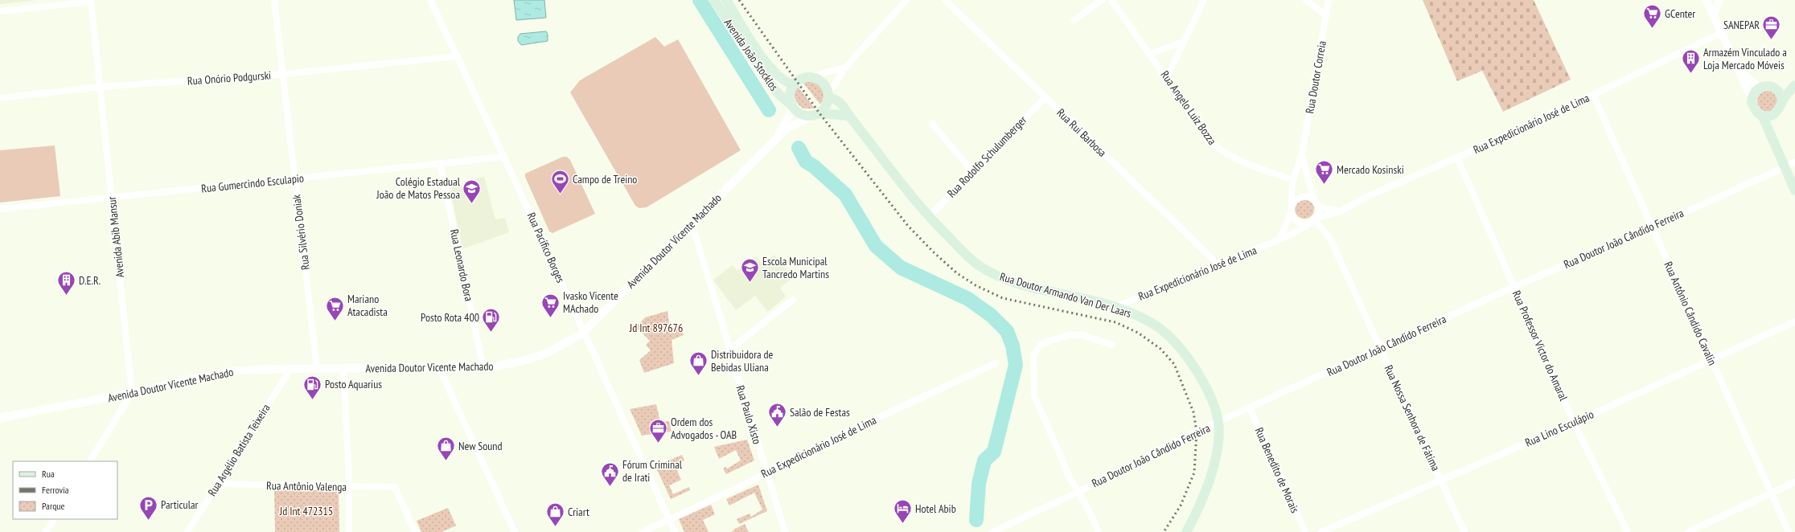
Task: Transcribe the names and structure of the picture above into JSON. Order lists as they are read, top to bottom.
{
  "streets": {
    "main road": ["Avenida João Stocklos", "Rua Doutor Armando Van Der Laars"],
    "street": [
      "Rua Doutor Correia",
      "Rua Onório Podgurski",
      "Rua Angelo Luiz Bozza",
      "Rua Expedicionário José de Lima",
      "Rua Rui Barbosa",
      "Rua Rodolfo Schulumberger",
      "Rua Gumercindo Esculapio",
      "Rua Silvério Doniak",
      "Avenida Abib Mansur",
      "Rua Doutor João Cândido Ferreira",
      "Avenida Doutor Vicente Machado",
      "Rua Pacífico Borges",
      "Rua Leonardo Bora",
      "Rua Antônio Cândido Cavalin",
      "Rua Professor Victor do Amaral",
      "Rua Paulo Xisto",
      "Rua Nossa Senhora de Fátima",
      "Rua Lino Esculápio",
      "Rua Argélio Batista Teixeira",
      "Rua Benedito de Morais",
      "Rua Antônio Valenga"
    ]
  },
  "crossings": [
    ["Avenida João Stocklos", "Avenida Doutor Vicente Machado"],
    ["Avenida João Stocklos", "Rua Doutor Armando Van Der Laars"],
    ["Rua Doutor Correia", "Rua Angelo Luiz Bozza"],
    ["Rua Doutor Correia", "Rua Expedicionário José de Lima"],
    ["Rua Doutor Correia", "Rua Nossa Senhora de Fátima"],
    ["Rua Onório Podgurski", "Rua Silvério Doniak"],
    ["Rua Onório Podgurski", "Avenida Abib Mansur"],
    ["Rua Onório Podgurski", "Rua Pacífico Borges"],
    ["Rua Expedicionário José de Lima", "Rua Rui Barbosa"],
    ["Rua Expedicionário José de Lima", "Rua Pacífico Borges"],
    ["Rua Expedicionário José de Lima", "Rua Doutor Armando Van Der Laars"],
    ["Rua Expedicionário José de Lima", "Rua Antônio Cândido Cavalin"],
    ["Rua Expedicionário José de Lima", "Rua Professor Victor do Amaral"],
    ["Rua Expedicionário José de Lima", "Rua Paulo Xisto"],
    ["Rua Expedicionário José de Lima", "Rua Nossa Senhora de Fátima"],
    ["Rua Rui Barbosa", "Rua Rodolfo Schulumberger"],
    ["Rua Rodolfo Schulumberger", "Rua Doutor Armando Van Der Laars"],
    ["Rua Gumercindo Esculapio", "Rua Silvério Doniak"],
    ["Rua Gumercindo Esculapio", "Avenida Abib Mansur"],
    ["Rua Gumercindo Esculapio", "Rua Pacífico Borges"],
    ["Rua Gumercindo Esculapio", "Rua Leonardo Bora"],
    ["Rua Silvério Doniak", "Avenida Doutor Vicente Machado"],
    ["Avenida Abib Mansur", "Avenida Doutor Vicente Machado"],
    ["Rua Doutor João Cândido Ferreira", "Rua Doutor Armando Van Der Laars"],
    ["Rua Doutor João Cândido Ferreira", "Rua Antônio Cândido Cavalin"],
    ["Rua Doutor João Cândido Ferreira", "Rua Professor Victor do Amaral"],
    ["Rua Doutor João Cândido Ferreira", "Rua Nossa Senhora de Fátima"],
    ["Rua Doutor João Cândido Ferreira", "Rua Benedito de Morais"],
    ["Avenida Doutor Vicente Machado", "Rua Pacífico Borges"],
    ["Avenida Doutor Vicente Machado", "Rua Leonardo Bora"],
    ["Avenida Doutor Vicente Machado", "Rua Doutor Armando Van Der Laars"],
    ["Avenida Doutor Vicente Machado", "Rua Paulo Xisto"],
    ["Avenida Doutor Vicente Machado", "Rua Argélio Batista Teixeira"],
    ["Rua Antônio Cândido Cavalin", "Rua Lino Esculápio"],
    ["Rua Professor Victor do Amaral", "Rua Lino Esculápio"],
    ["Rua Nossa Senhora de Fátima", "Rua Lino Esculápio"],
    ["Rua Argélio Batista Teixeira", "Rua Antônio Valenga"]
  ],
  "parks": ["Jd Int 897676", "Jd Int 472315"],
  "places": {
    "supermarket": [
      "GCenter",
      "Mercado Kosinski",
      "Ivasko Vicente MAchado",
      "Mariano Atacadista"
    ],
    "office": ["SANEPAR", "Ordem dos Advogados - OAB"],
    "building": ["Armazém Vinculado a Loja Mercado Móveis", "D.E.R."],
    "sports": ["Campo de Treino"],
    "school or university": ["Colégio Estadual João de Matos Pessoa", "Escola Municipal Tancredo Martins"],
    "fuel station": ["Posto Rota 400", "Posto Aquarius"],
    "shop": ["Distribuidora de Bebidas Uliana", "New Sound", "Criart"],
    "public building": ["Salão de Festas", "Fórum Criminal de Irati"],
    "parking": ["Particular"],
    "hotel": ["Hotel Abib"]
  },
  "legend": ["Rua", "Ferrovia", "Parque"]
}
